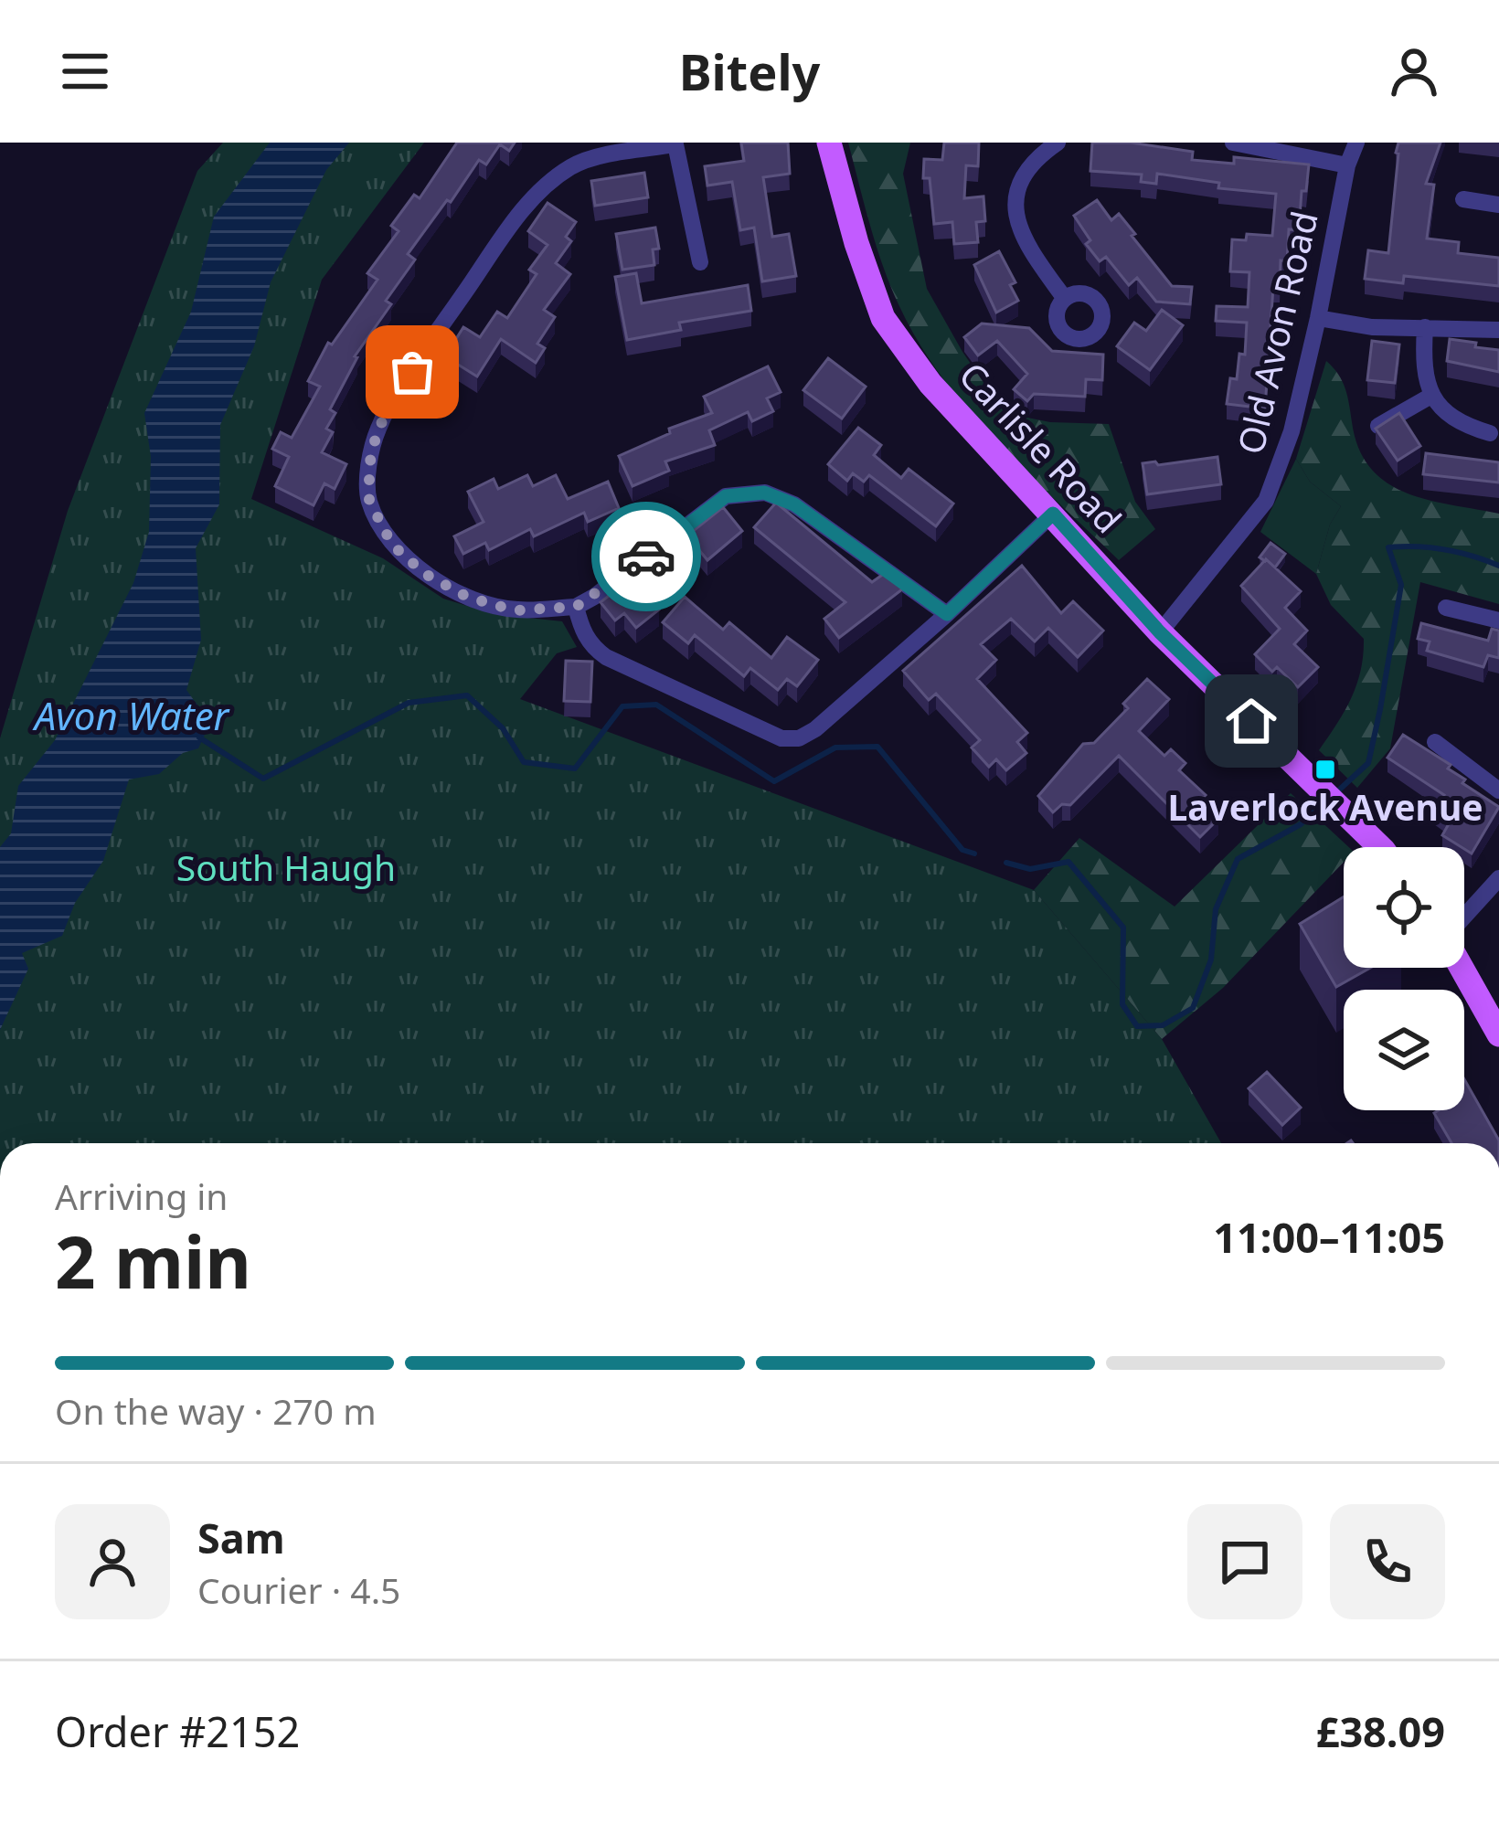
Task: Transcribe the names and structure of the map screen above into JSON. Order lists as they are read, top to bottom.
{
  "streets": {
    "main road": ["Carlisle Road"],
    "street": ["Old Avon Road"]
  },
  "crossings": [
    ["Old Avon Road", "Carlisle Road"]
  ],
  "water": ["Avon Water"],
  "parks": ["South Haugh"],
  "places": {
    "transit": ["Laverlock Avenue"]
  },
  "page": {
    "header": "Bitely",
    "heading": ["2 min", "Arriving in", "11:00–11:05"],
    "panel": [
      "Sam",
      "Courier · 4.5",
      "Order #2152",
      "£38.09"
    ],
    "bar": "On the way · 270 m"
  }
}
